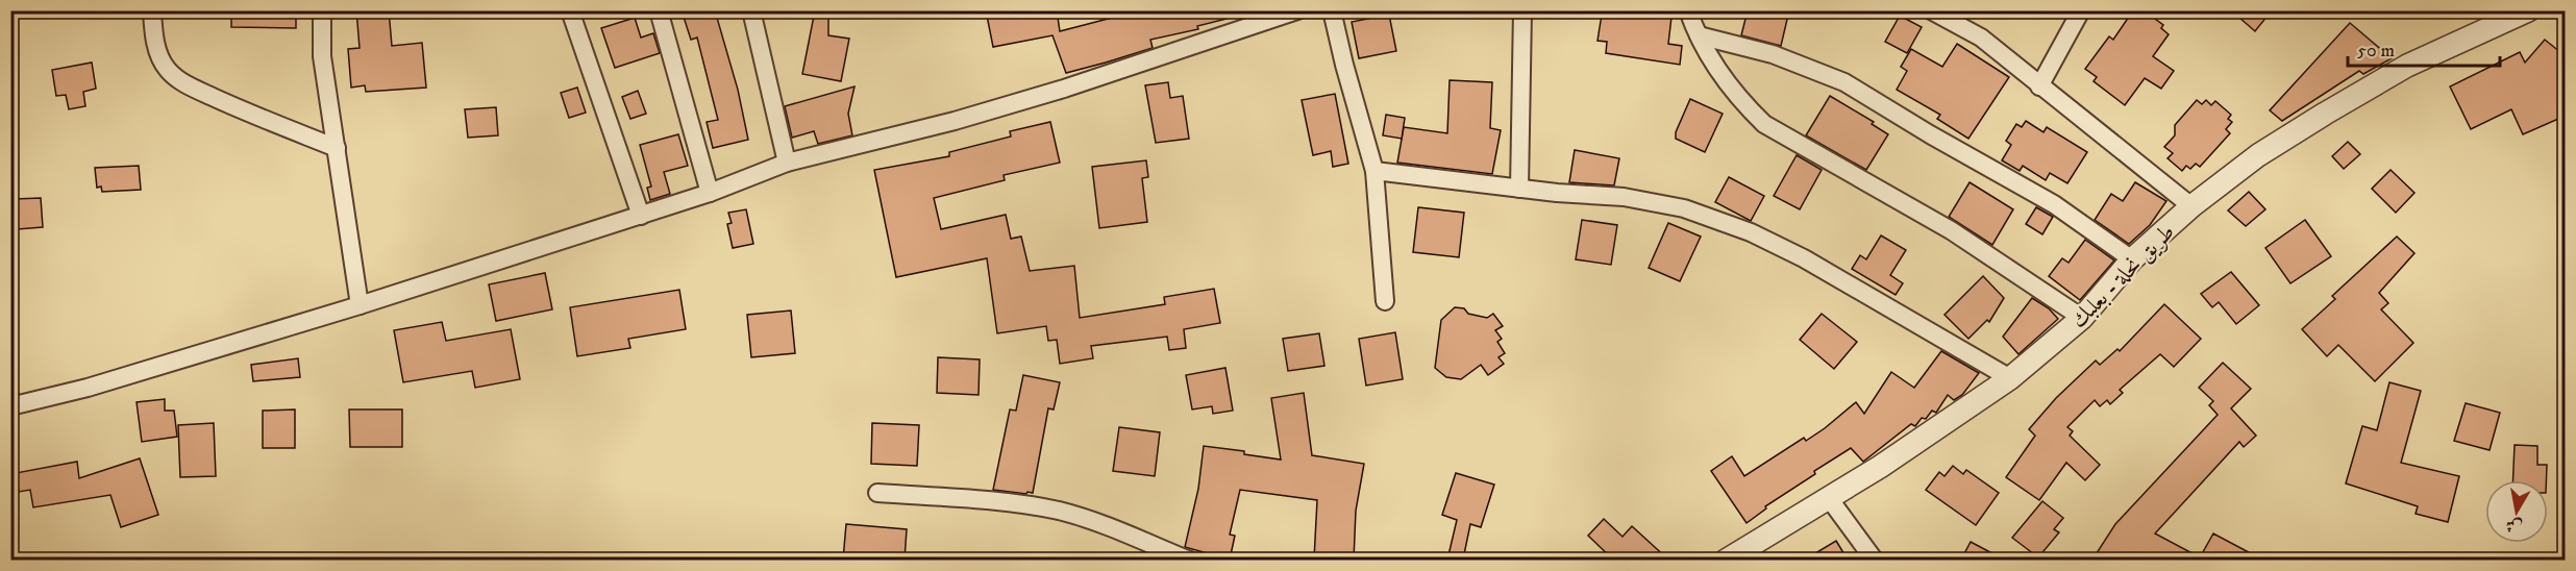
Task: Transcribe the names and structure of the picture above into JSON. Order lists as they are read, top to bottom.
{
  "streets": {
    "street": ["طريق نحلة - بعلبك"]
  },
  "scale_bar": "50 m",
  "north": "bottom"
}
